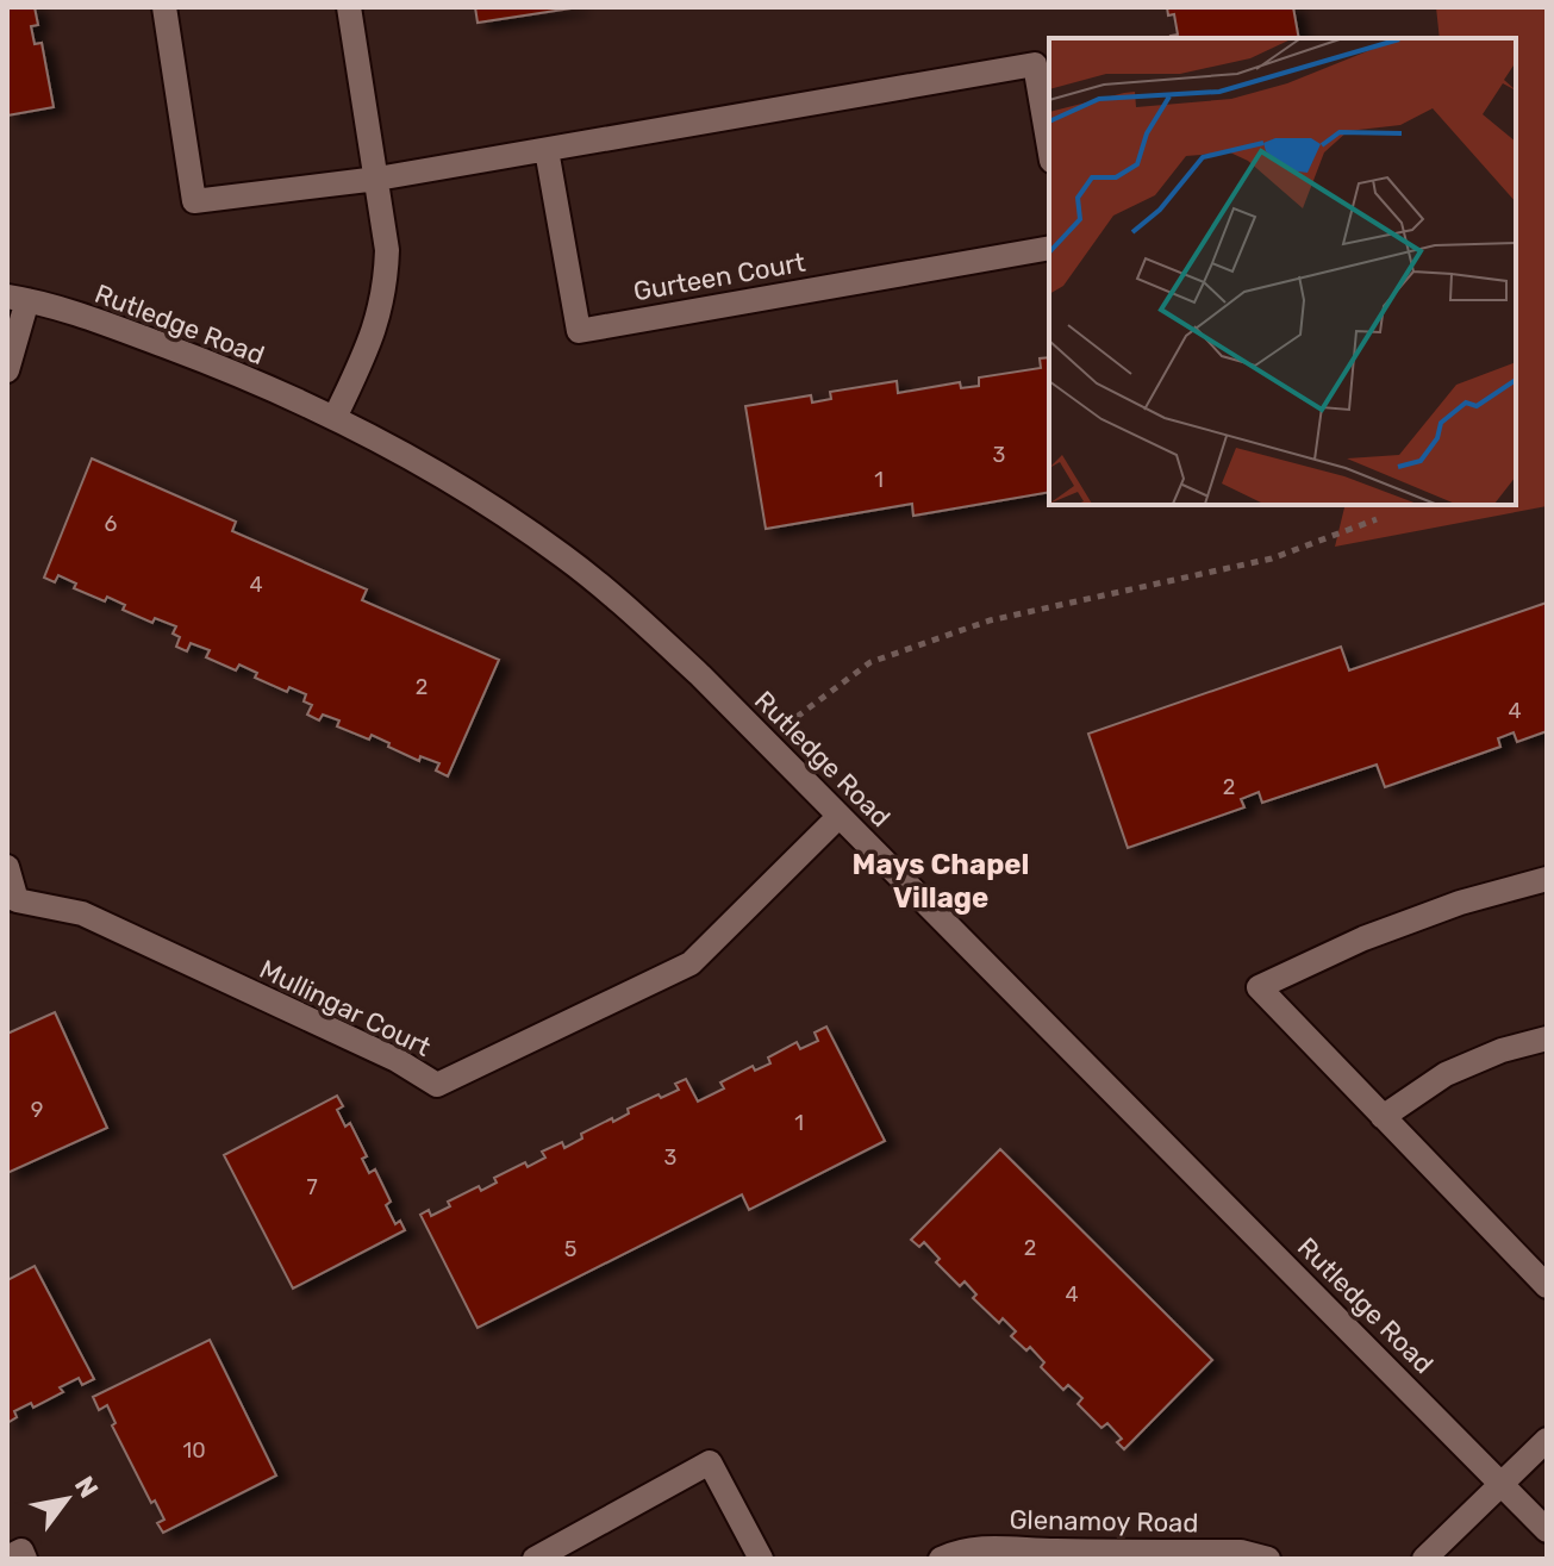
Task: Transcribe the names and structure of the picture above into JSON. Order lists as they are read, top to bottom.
{
  "streets": {
    "street": [
      "Gurteen Court",
      "Rutledge Road",
      "Mullingar Court",
      "Glenamoy Road"
    ]
  },
  "crossings": [
    ["Rutledge Road", "Mullingar Court"]
  ],
  "districts": ["Mays Chapel Village"],
  "house_numbers": [
    "3",
    "1",
    "6",
    "4",
    "2",
    "4",
    "2",
    "9",
    "1",
    "3",
    "7",
    "2",
    "5",
    "4",
    "10"
  ],
  "north": "top right"
}
